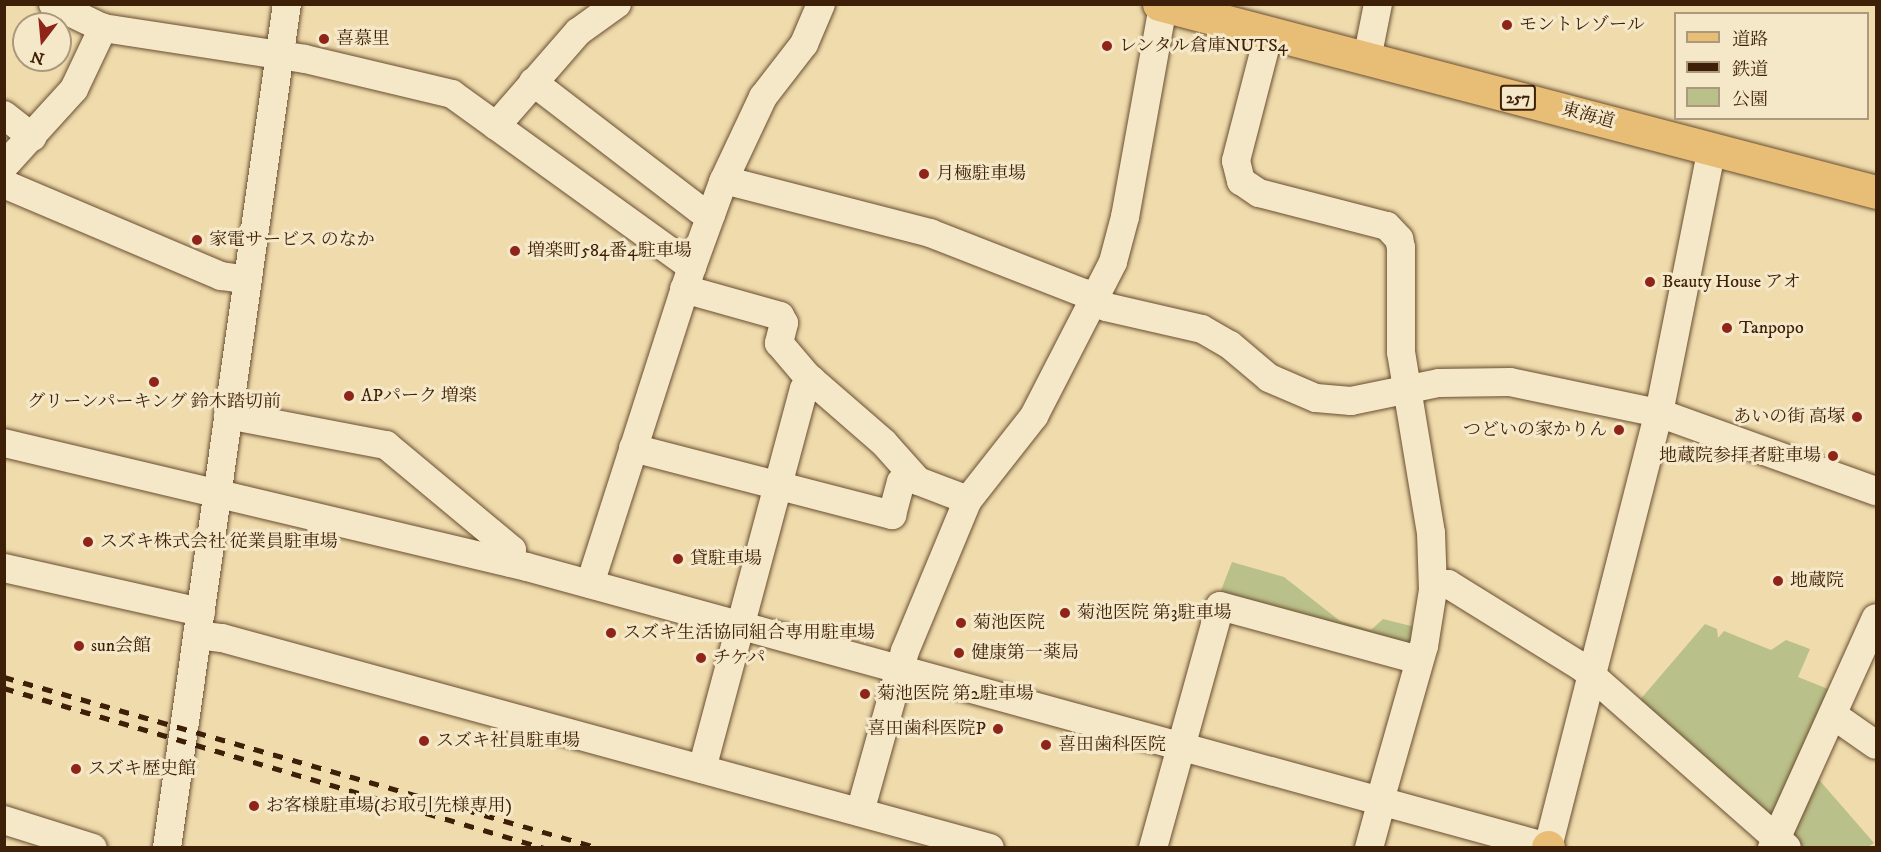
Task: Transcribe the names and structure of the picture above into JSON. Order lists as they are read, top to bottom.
{
  "streets": {
    "highway": ["257", "東海道"]
  },
  "places": [
    "モントレゾール",
    "喜慕里",
    "レンタル倉庫NUTS4",
    "月極駐車場",
    "家電サービス のなか",
    "増楽町584番4駐車場",
    "Beauty House アオ",
    "Tanpopo",
    "グリーンパーキング 鈴木踏切前",
    "APパーク 増楽",
    "あいの街 高塚",
    "つどいの家かりん",
    "地蔵院参拝者駐車場",
    "スズキ株式会社 従業員駐車場",
    "貸駐車場",
    "地蔵院",
    "菊池医院 第3駐車場",
    "菊池医院",
    "スズキ生活協同組合専用駐車場",
    "sun会館",
    "健康第一薬局",
    "チケパ",
    "菊池医院 第2駐車場",
    "喜田歯科医院P",
    "スズキ社員駐車場",
    "喜田歯科医院",
    "スズキ歴史館",
    "お客様駐車場(お取引先様専用)"
  ],
  "legend": ["道路", "鉄道", "公園"],
  "north": "bottom"
}
